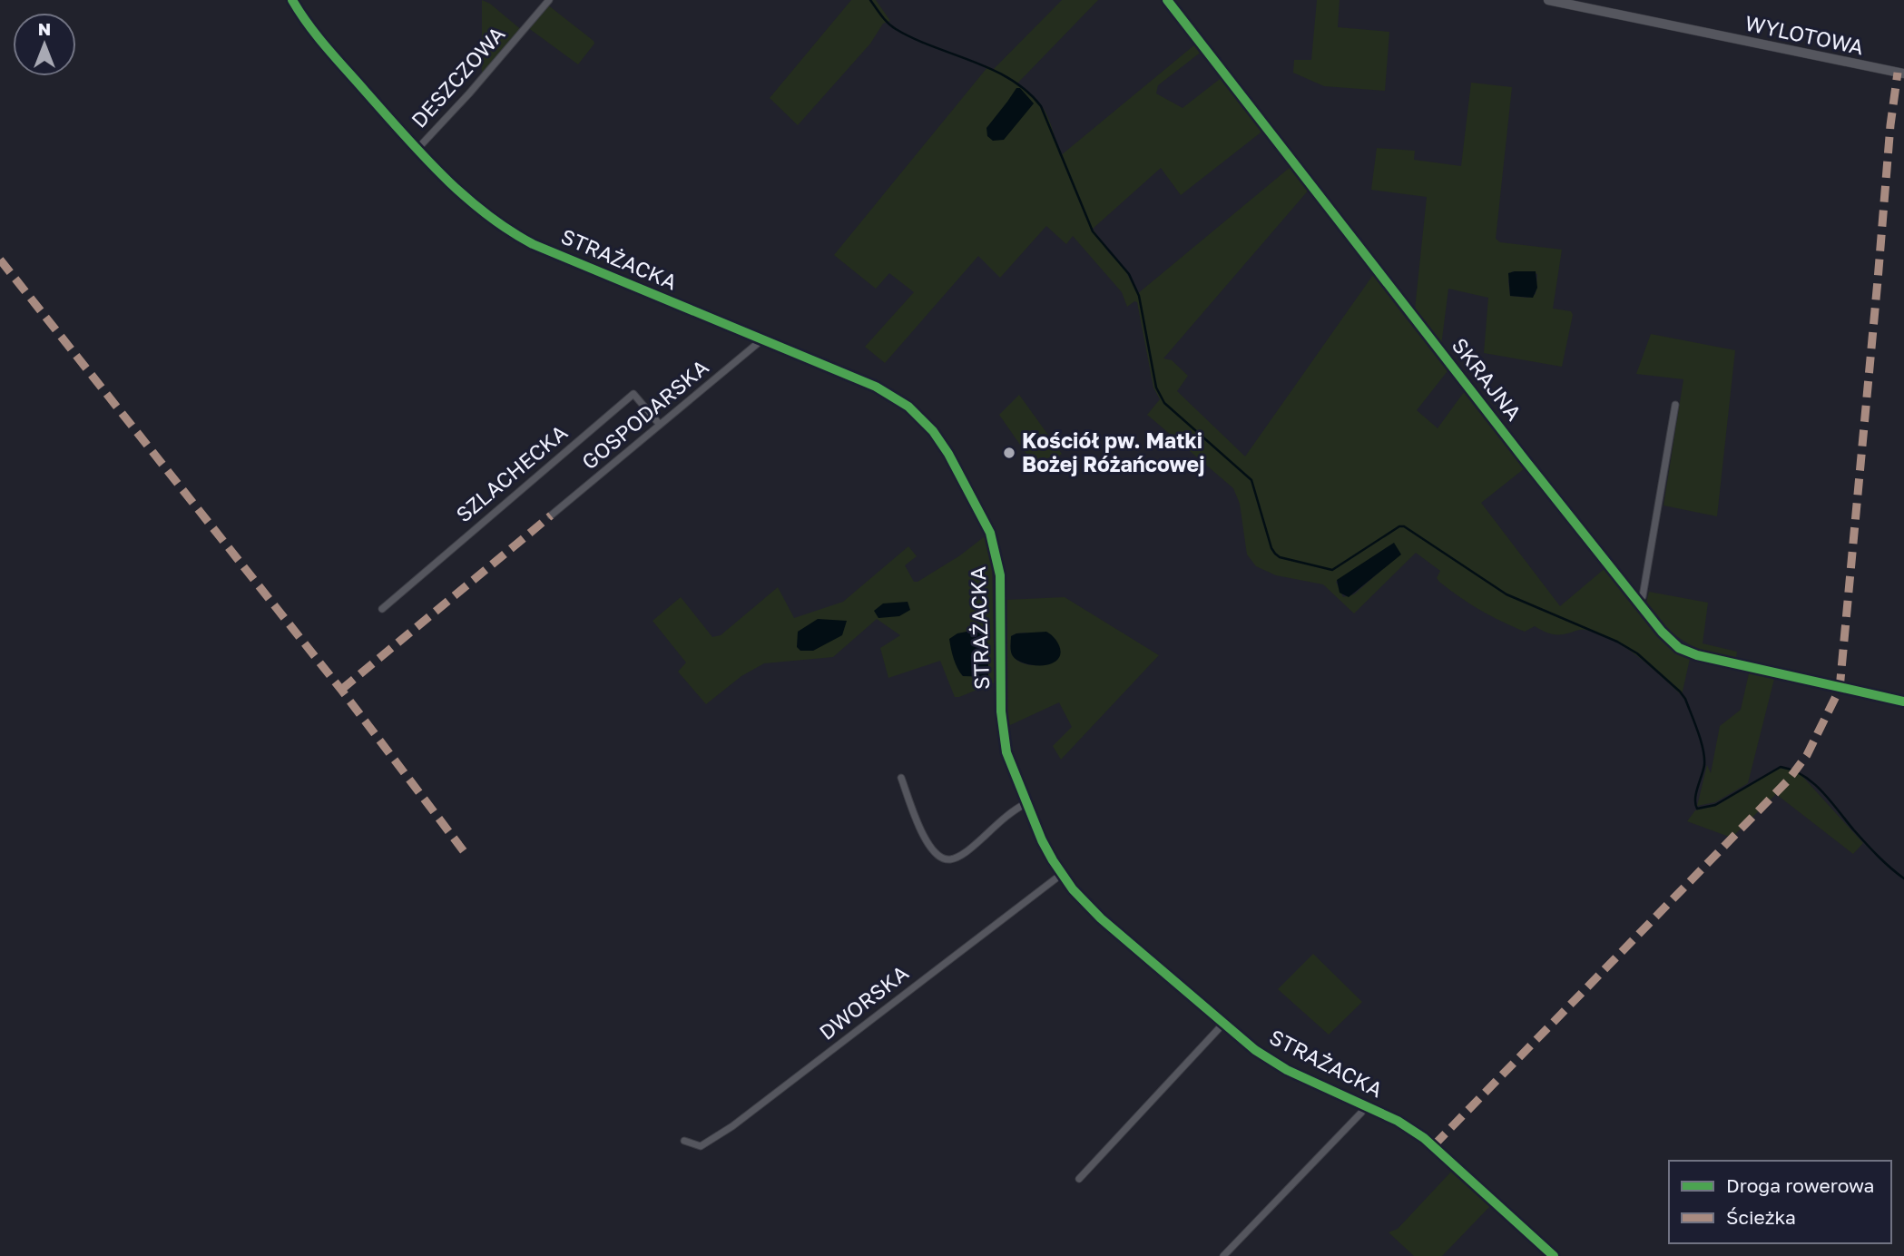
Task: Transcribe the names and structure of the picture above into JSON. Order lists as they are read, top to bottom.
{
  "streets": {
    "street": [
      "WYLOTOWA",
      "DESZCZOWA",
      "STRAŻACKA",
      "SKRAJNA",
      "GOSPODARSKA",
      "SZLACHECKA",
      "DWORSKA"
    ]
  },
  "crossings": [
    ["DESZCZOWA", "STRAŻACKA"],
    ["STRAŻACKA", "GOSPODARSKA"],
    ["STRAŻACKA", "DWORSKA"],
    ["GOSPODARSKA", "SZLACHECKA"]
  ],
  "places": ["Kościół pw. Matki Bożej Różańcowej"],
  "legend": ["Droga rowerowa", "Ścieżka"],
  "north": "top"
}
